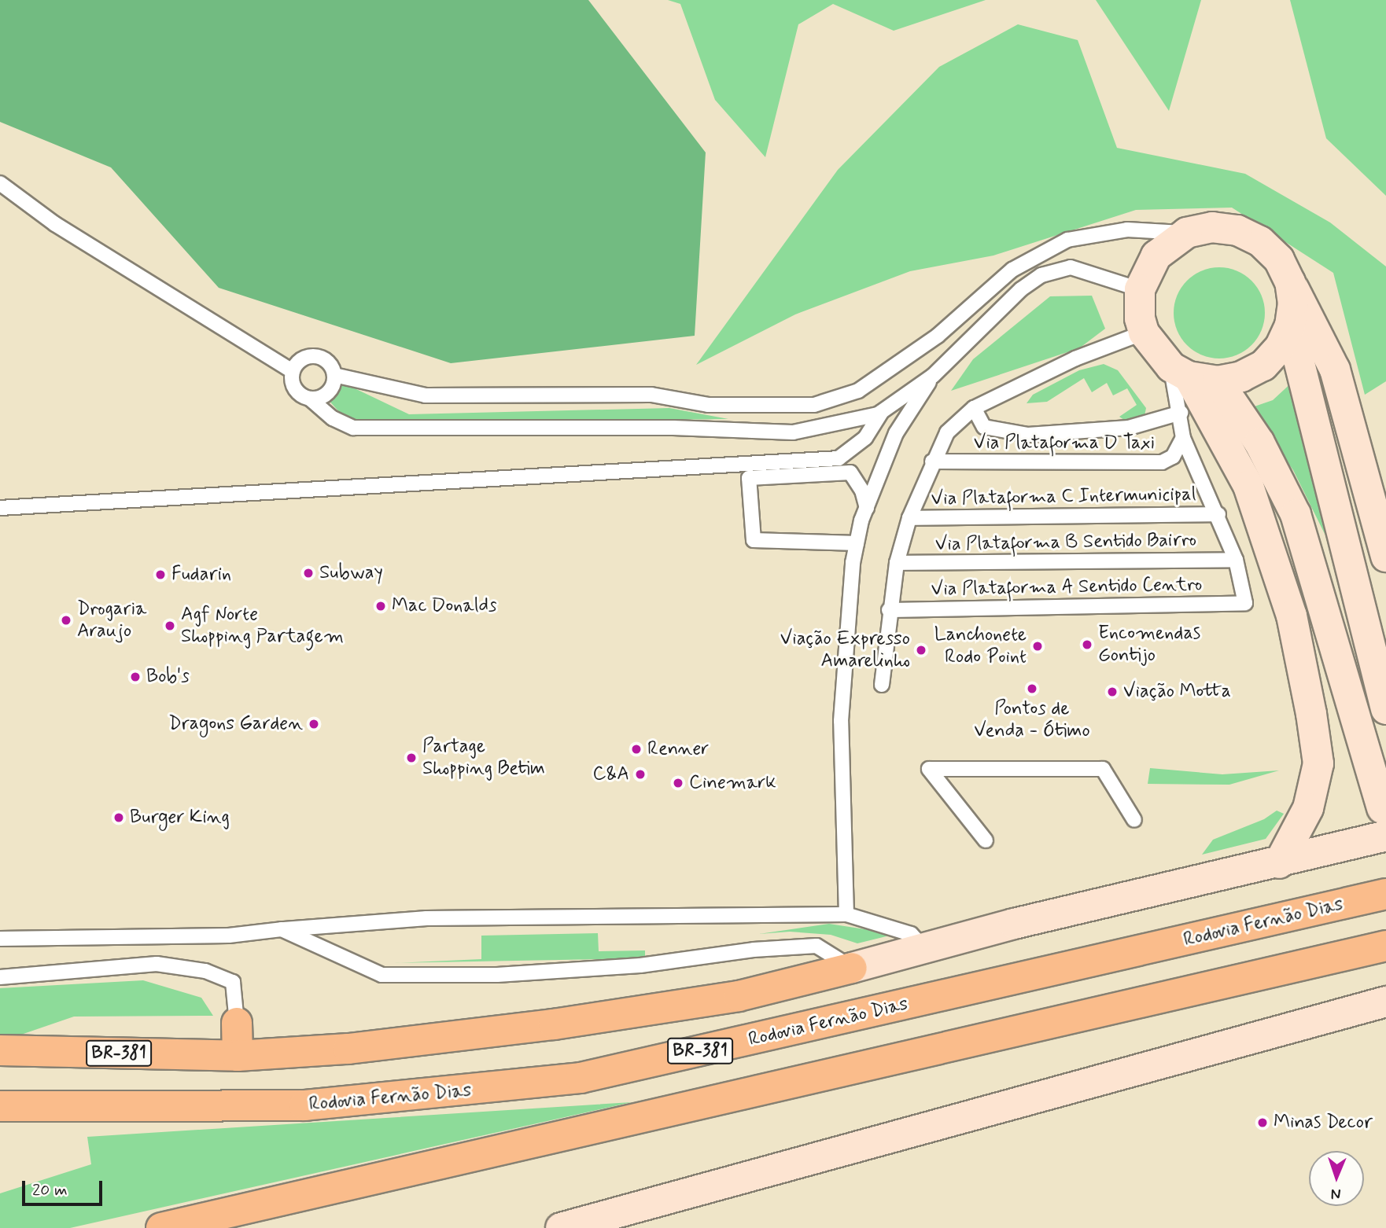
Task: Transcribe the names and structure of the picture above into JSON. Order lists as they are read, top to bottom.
{
  "streets": {
    "highway": ["Rodovia Fernão Dias", "BR-381"],
    "lane": [
      "Via Plataforma D Taxi",
      "Via Plataforma C Intermunicipal",
      "Via Plataforma B Sentido Bairro",
      "Via Plataforma A Sentido Centro"
    ]
  },
  "crossings": [
    ["Via Plataforma B Sentido Bairro", "Via Plataforma A Sentido Centro"]
  ],
  "places": [
    "Subway",
    "Fudarin",
    "Mac Donalds",
    "Drogaria Araujo",
    "Agf Norte Shopping Partagem",
    "Encomendas Gontijo",
    "Lanchonete Rodo Point",
    "Viação Expresso Amarelinho",
    "Bob's",
    "Pontos de Venda - Ótimo",
    "Viação Motta",
    "Dragons Garden",
    "Renner",
    "Partage Shopping Betim",
    "C&A",
    "Cinemark",
    "Burger King",
    "Minas Decor"
  ],
  "scale_bar": "20 m",
  "north": "bottom"
}
